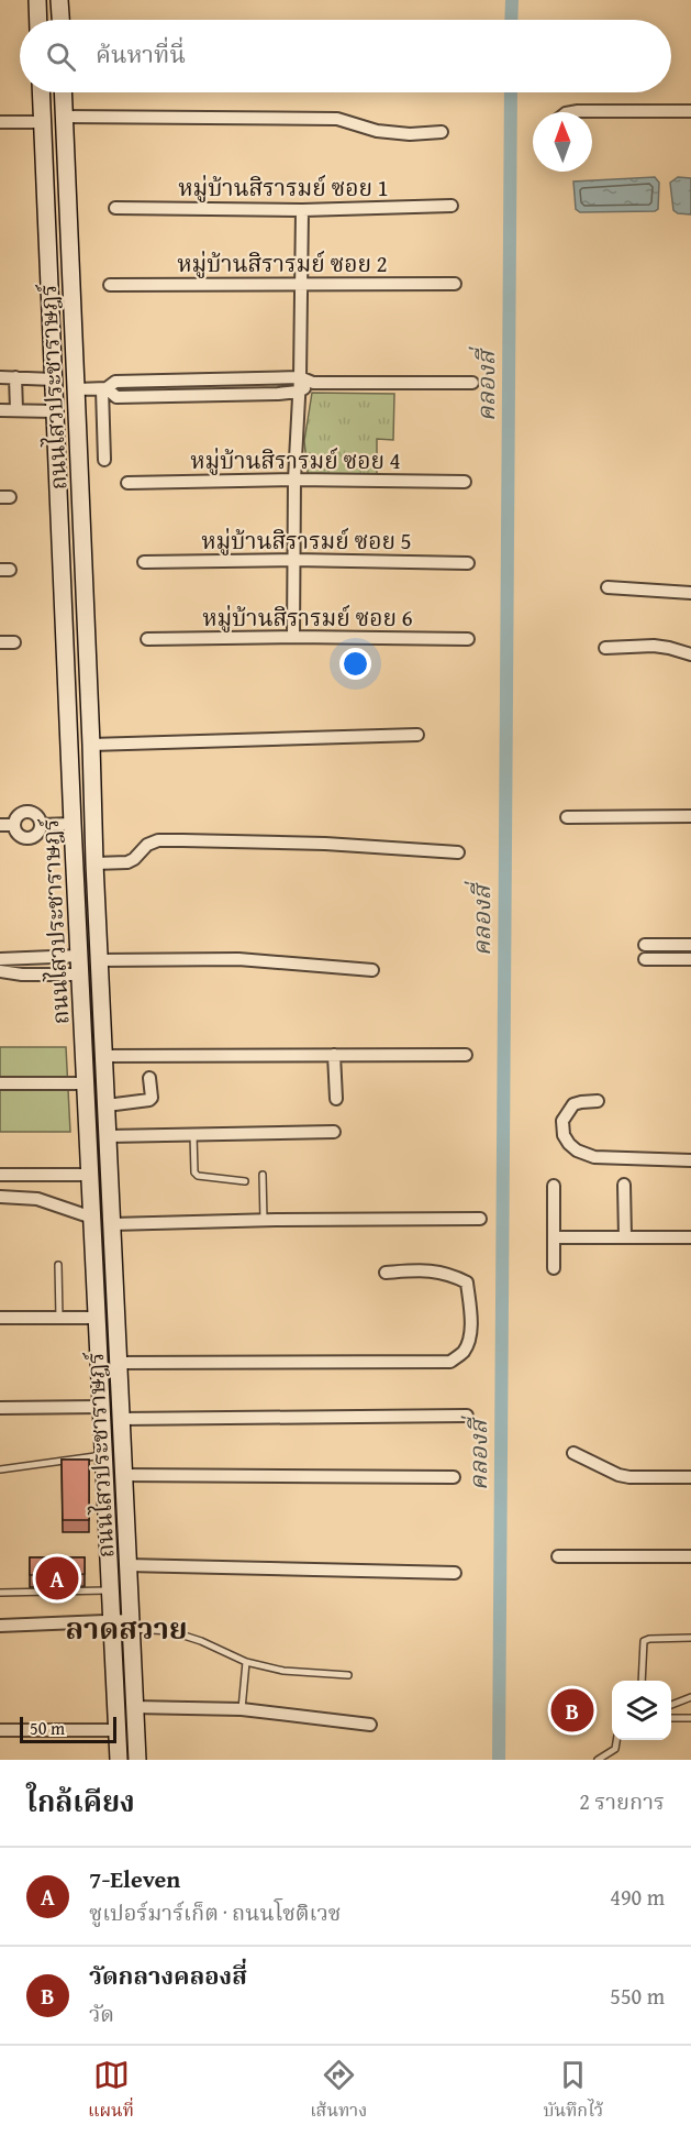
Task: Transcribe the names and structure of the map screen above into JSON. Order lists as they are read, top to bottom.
{
  "streets": {
    "main road": ["ถนนไสวประชาราษฎร์"],
    "street": [
      "หมู่บ้านสิรารมย์ ซอย 1",
      "หมู่บ้านสิรารมย์ ซอย 2",
      "หมู่บ้านสิรารมย์ ซอย 4",
      "หมู่บ้านสิรารมย์ ซอย 5",
      "หมู่บ้านสิรารมย์ ซอย 6"
    ]
  },
  "districts": ["ลาดสวาย"],
  "water": ["คลองสี่"],
  "scale_bar": "50 m",
  "north": "top",
  "page": {
    "search": "ค้นหาที่นี่",
    "pins": ["A", "B"],
    "scale": "50 m",
    "heading": ["ใกล้เคียง", "2 รายการ"],
    "list": [
      {
        "mark": "A",
        "name": "7-Eleven",
        "note": "ซูเปอร์มาร์เก็ต · ถนนโชติเวช",
        "value": "490 m"
      },
      {
        "mark": "B",
        "name": "วัดกลางคลองสี่",
        "note": "วัด",
        "value": "550 m"
      }
    ],
    "nav": ["แผนที่", "เส้นทาง", "บันทึกไว้"]
  }
}
